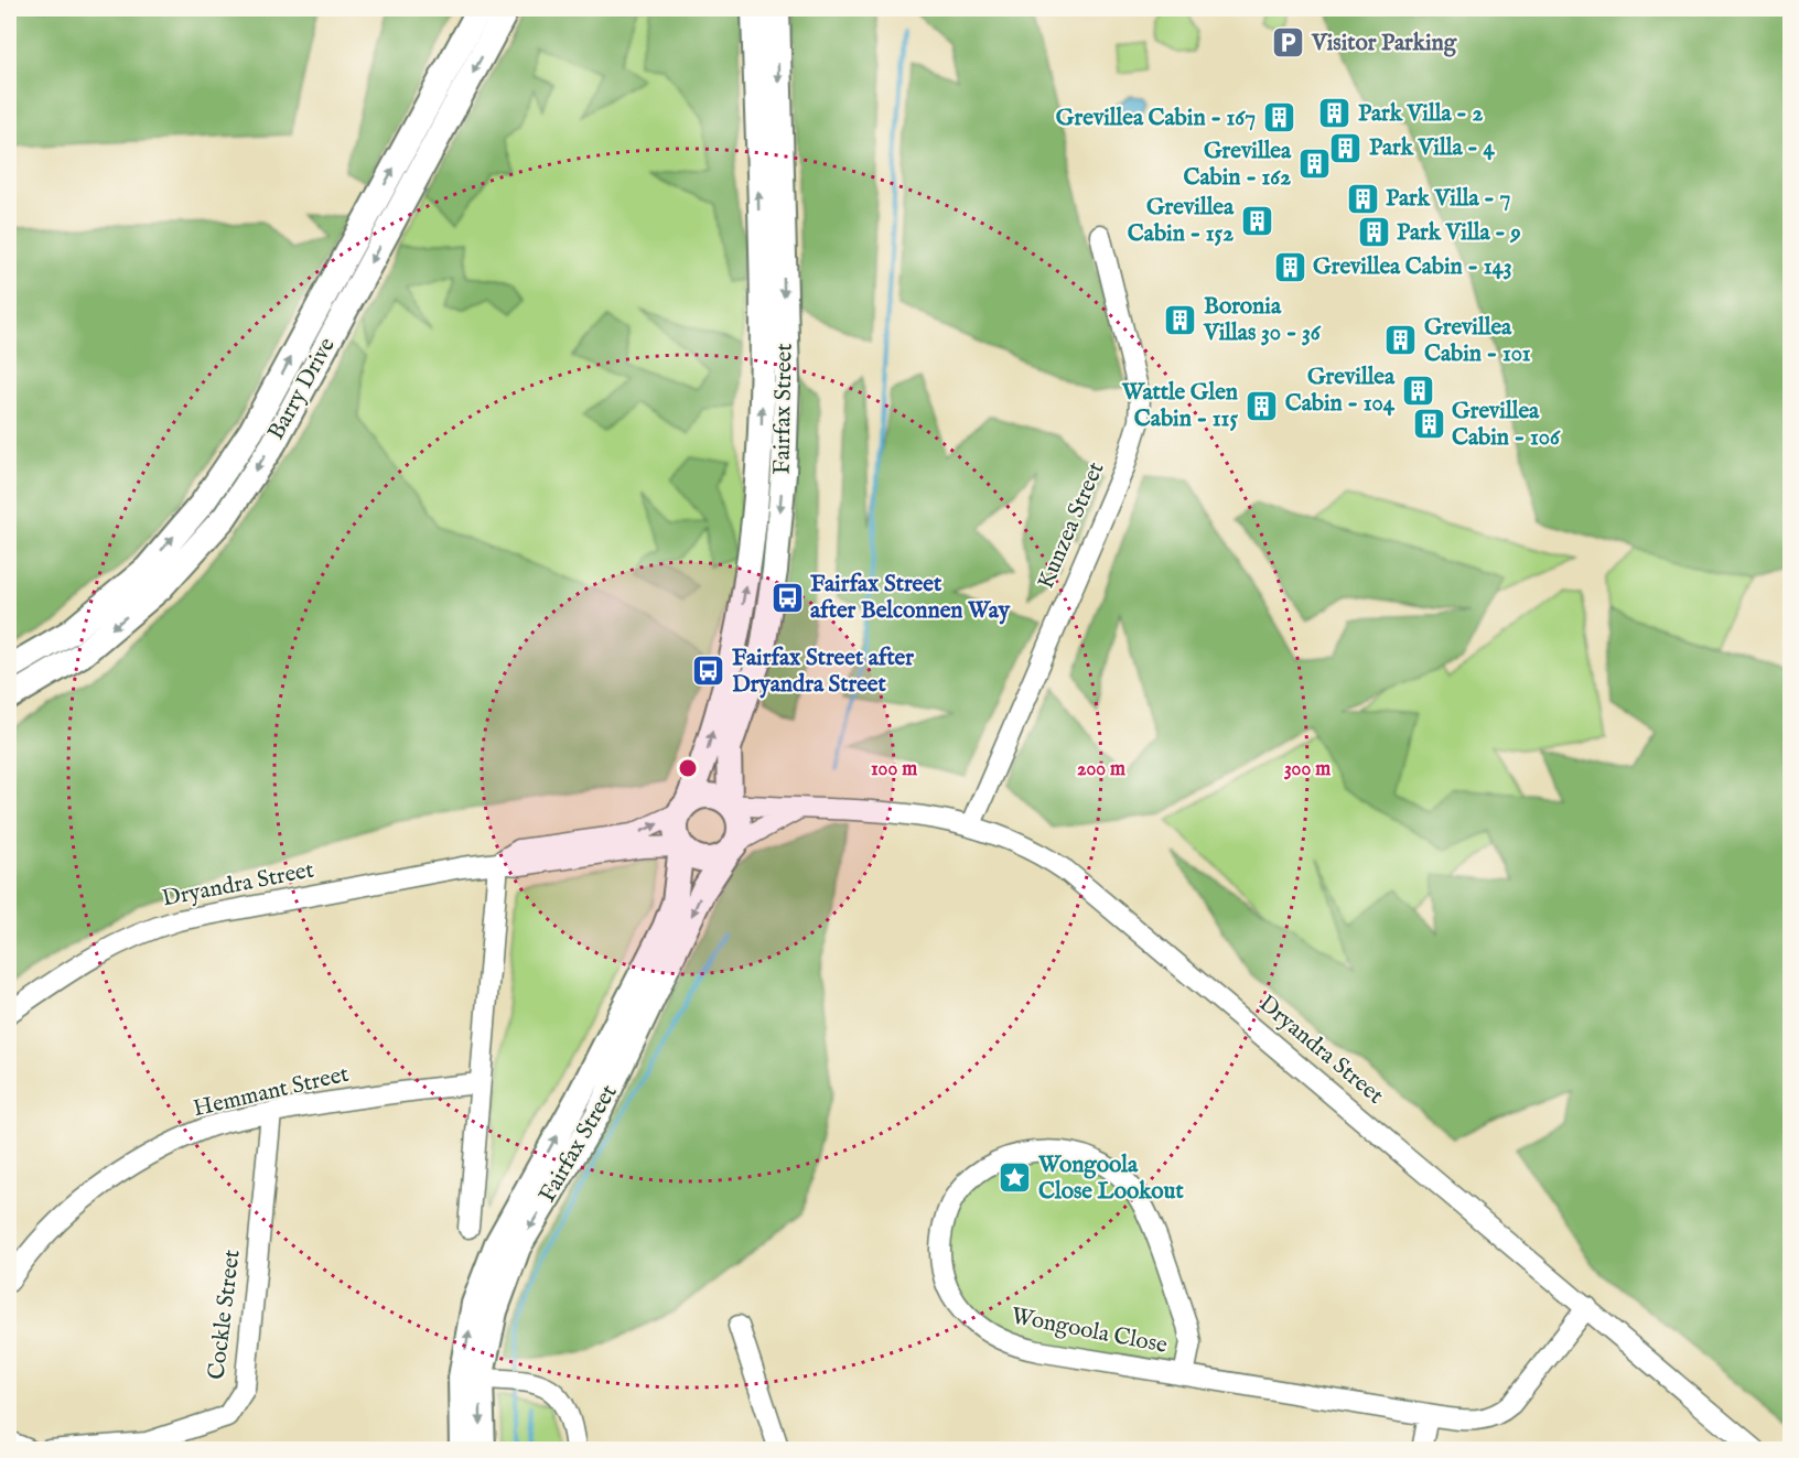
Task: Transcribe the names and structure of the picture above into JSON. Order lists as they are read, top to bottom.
{
  "streets": {
    "main road": ["Barry Drive", "Fairfax Street"],
    "street": [
      "Kunzea Street",
      "Dryandra Street",
      "Hemmant Street",
      "Cockle Street",
      "Wongoola Close"
    ]
  },
  "crossings": [
    ["Fairfax Street", "Dryandra Street"],
    ["Kunzea Street", "Dryandra Street"],
    ["Dryandra Street", "Wongoola Close"],
    ["Hemmant Street", "Cockle Street"]
  ],
  "places": {
    "parking": ["Visitor Parking"],
    "building": [
      "Park Villa - 2",
      "Grevillea Cabin - 167",
      "Park Villa - 4",
      "Grevillea Cabin - 162",
      "Park Villa - 7",
      "Grevillea Cabin - 152",
      "Park Villa - 9",
      "Grevillea Cabin - 143",
      "Boronia Villas 30 - 36",
      "Grevillea Cabin - 101",
      "Grevillea Cabin - 104",
      "Wattle Glen Cabin - 115",
      "Grevillea Cabin - 106"
    ],
    "bus stop": ["Fairfax Street after Belconnen Way", "Fairfax Street after Dryandra Street"],
    "place": ["Wongoola Close Lookout"]
  },
  "rings": ["100 m", "200 m", "300 m"]
}
